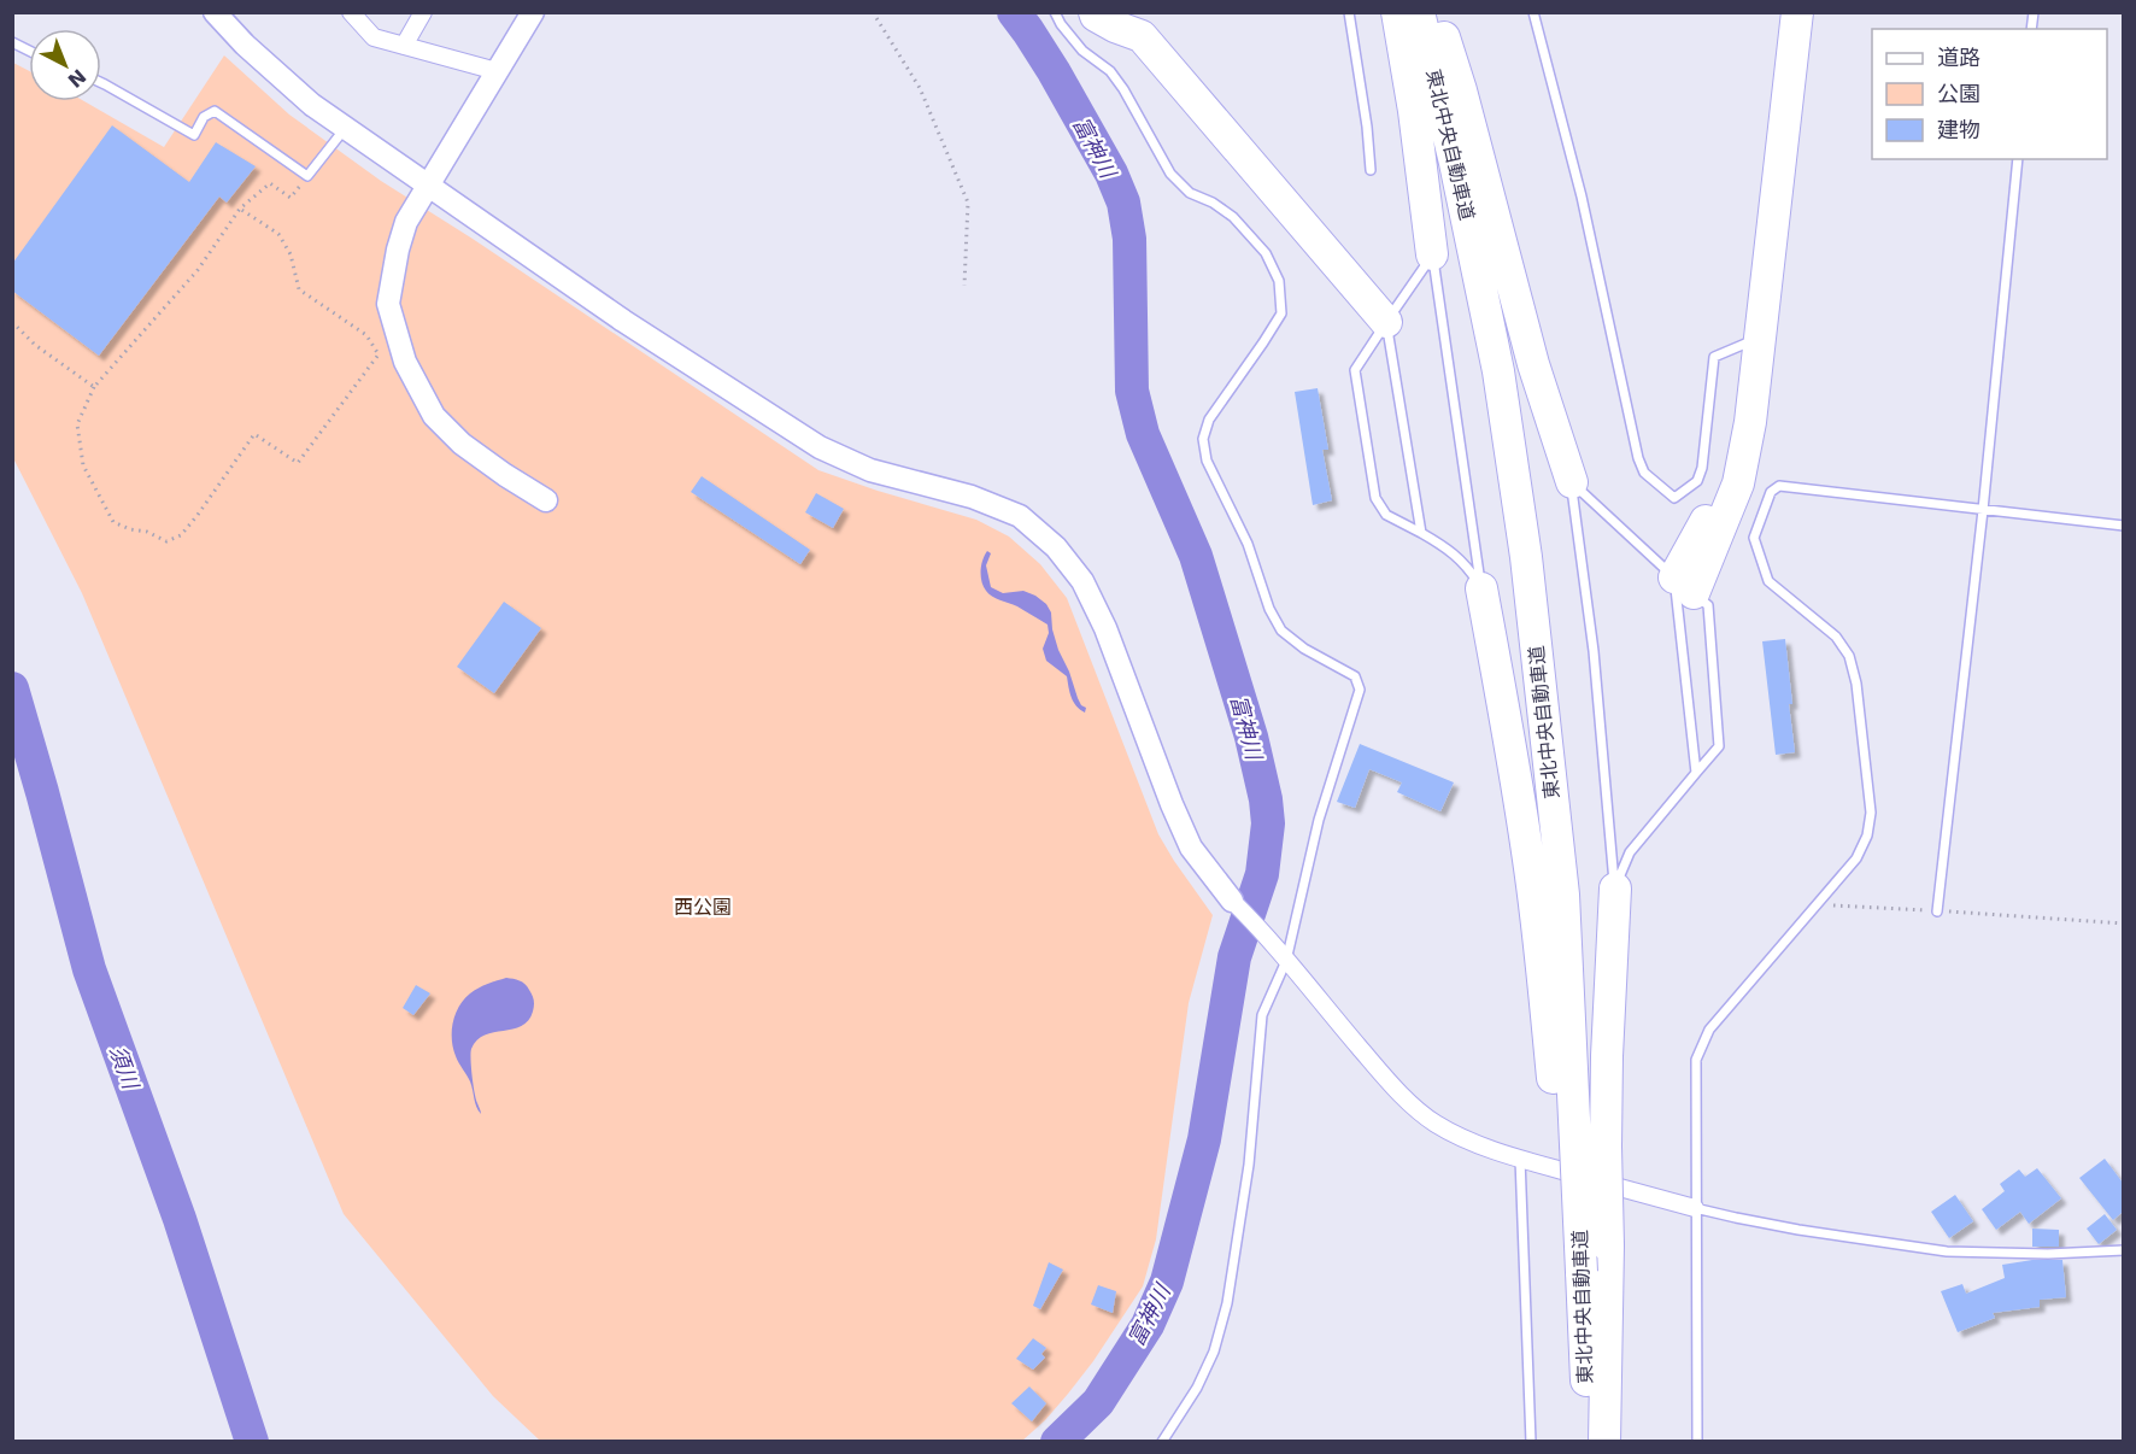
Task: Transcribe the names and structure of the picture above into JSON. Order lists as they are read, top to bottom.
{
  "streets": {
    "highway": ["東北中央自動車道"]
  },
  "water": ["富神川", "須川"],
  "parks": ["西公園"],
  "legend": ["道路", "公園", "建物"],
  "north": "bottom right"
}
